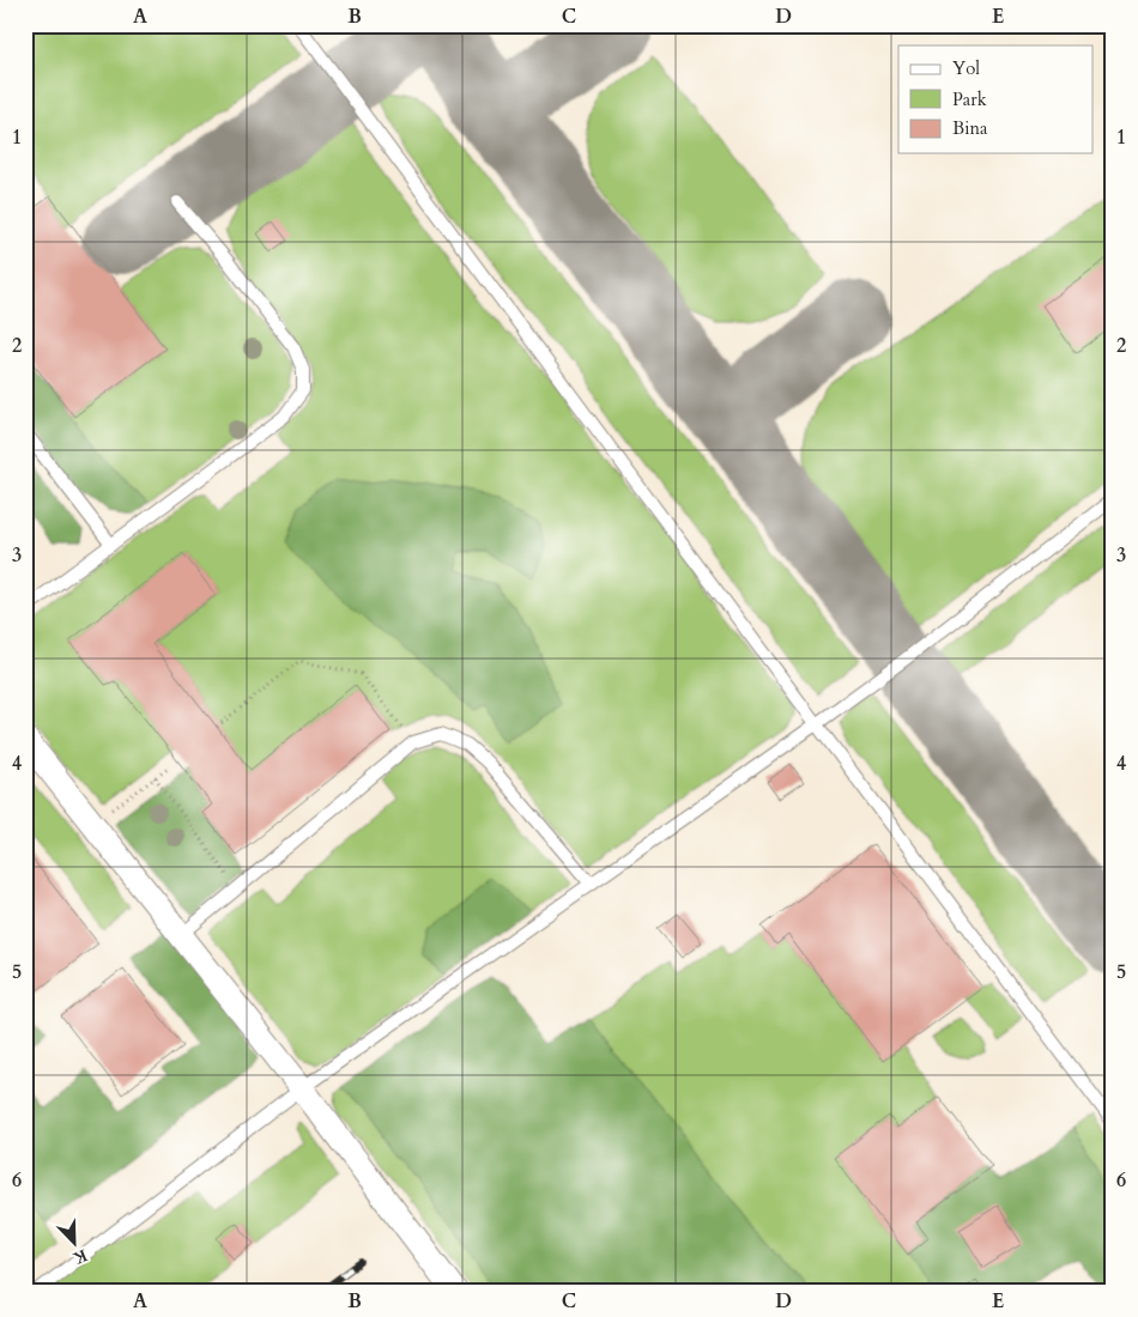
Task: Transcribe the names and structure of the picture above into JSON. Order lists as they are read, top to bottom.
{
  "legend": ["Yol", "Park", "Bina"],
  "north": "bottom right",
  "grid": {
    "columns": [
      "A",
      "B",
      "C",
      "D",
      "E"
    ],
    "rows": [
      "1",
      "2",
      "3",
      "4",
      "5",
      "6"
    ]
  }
}
